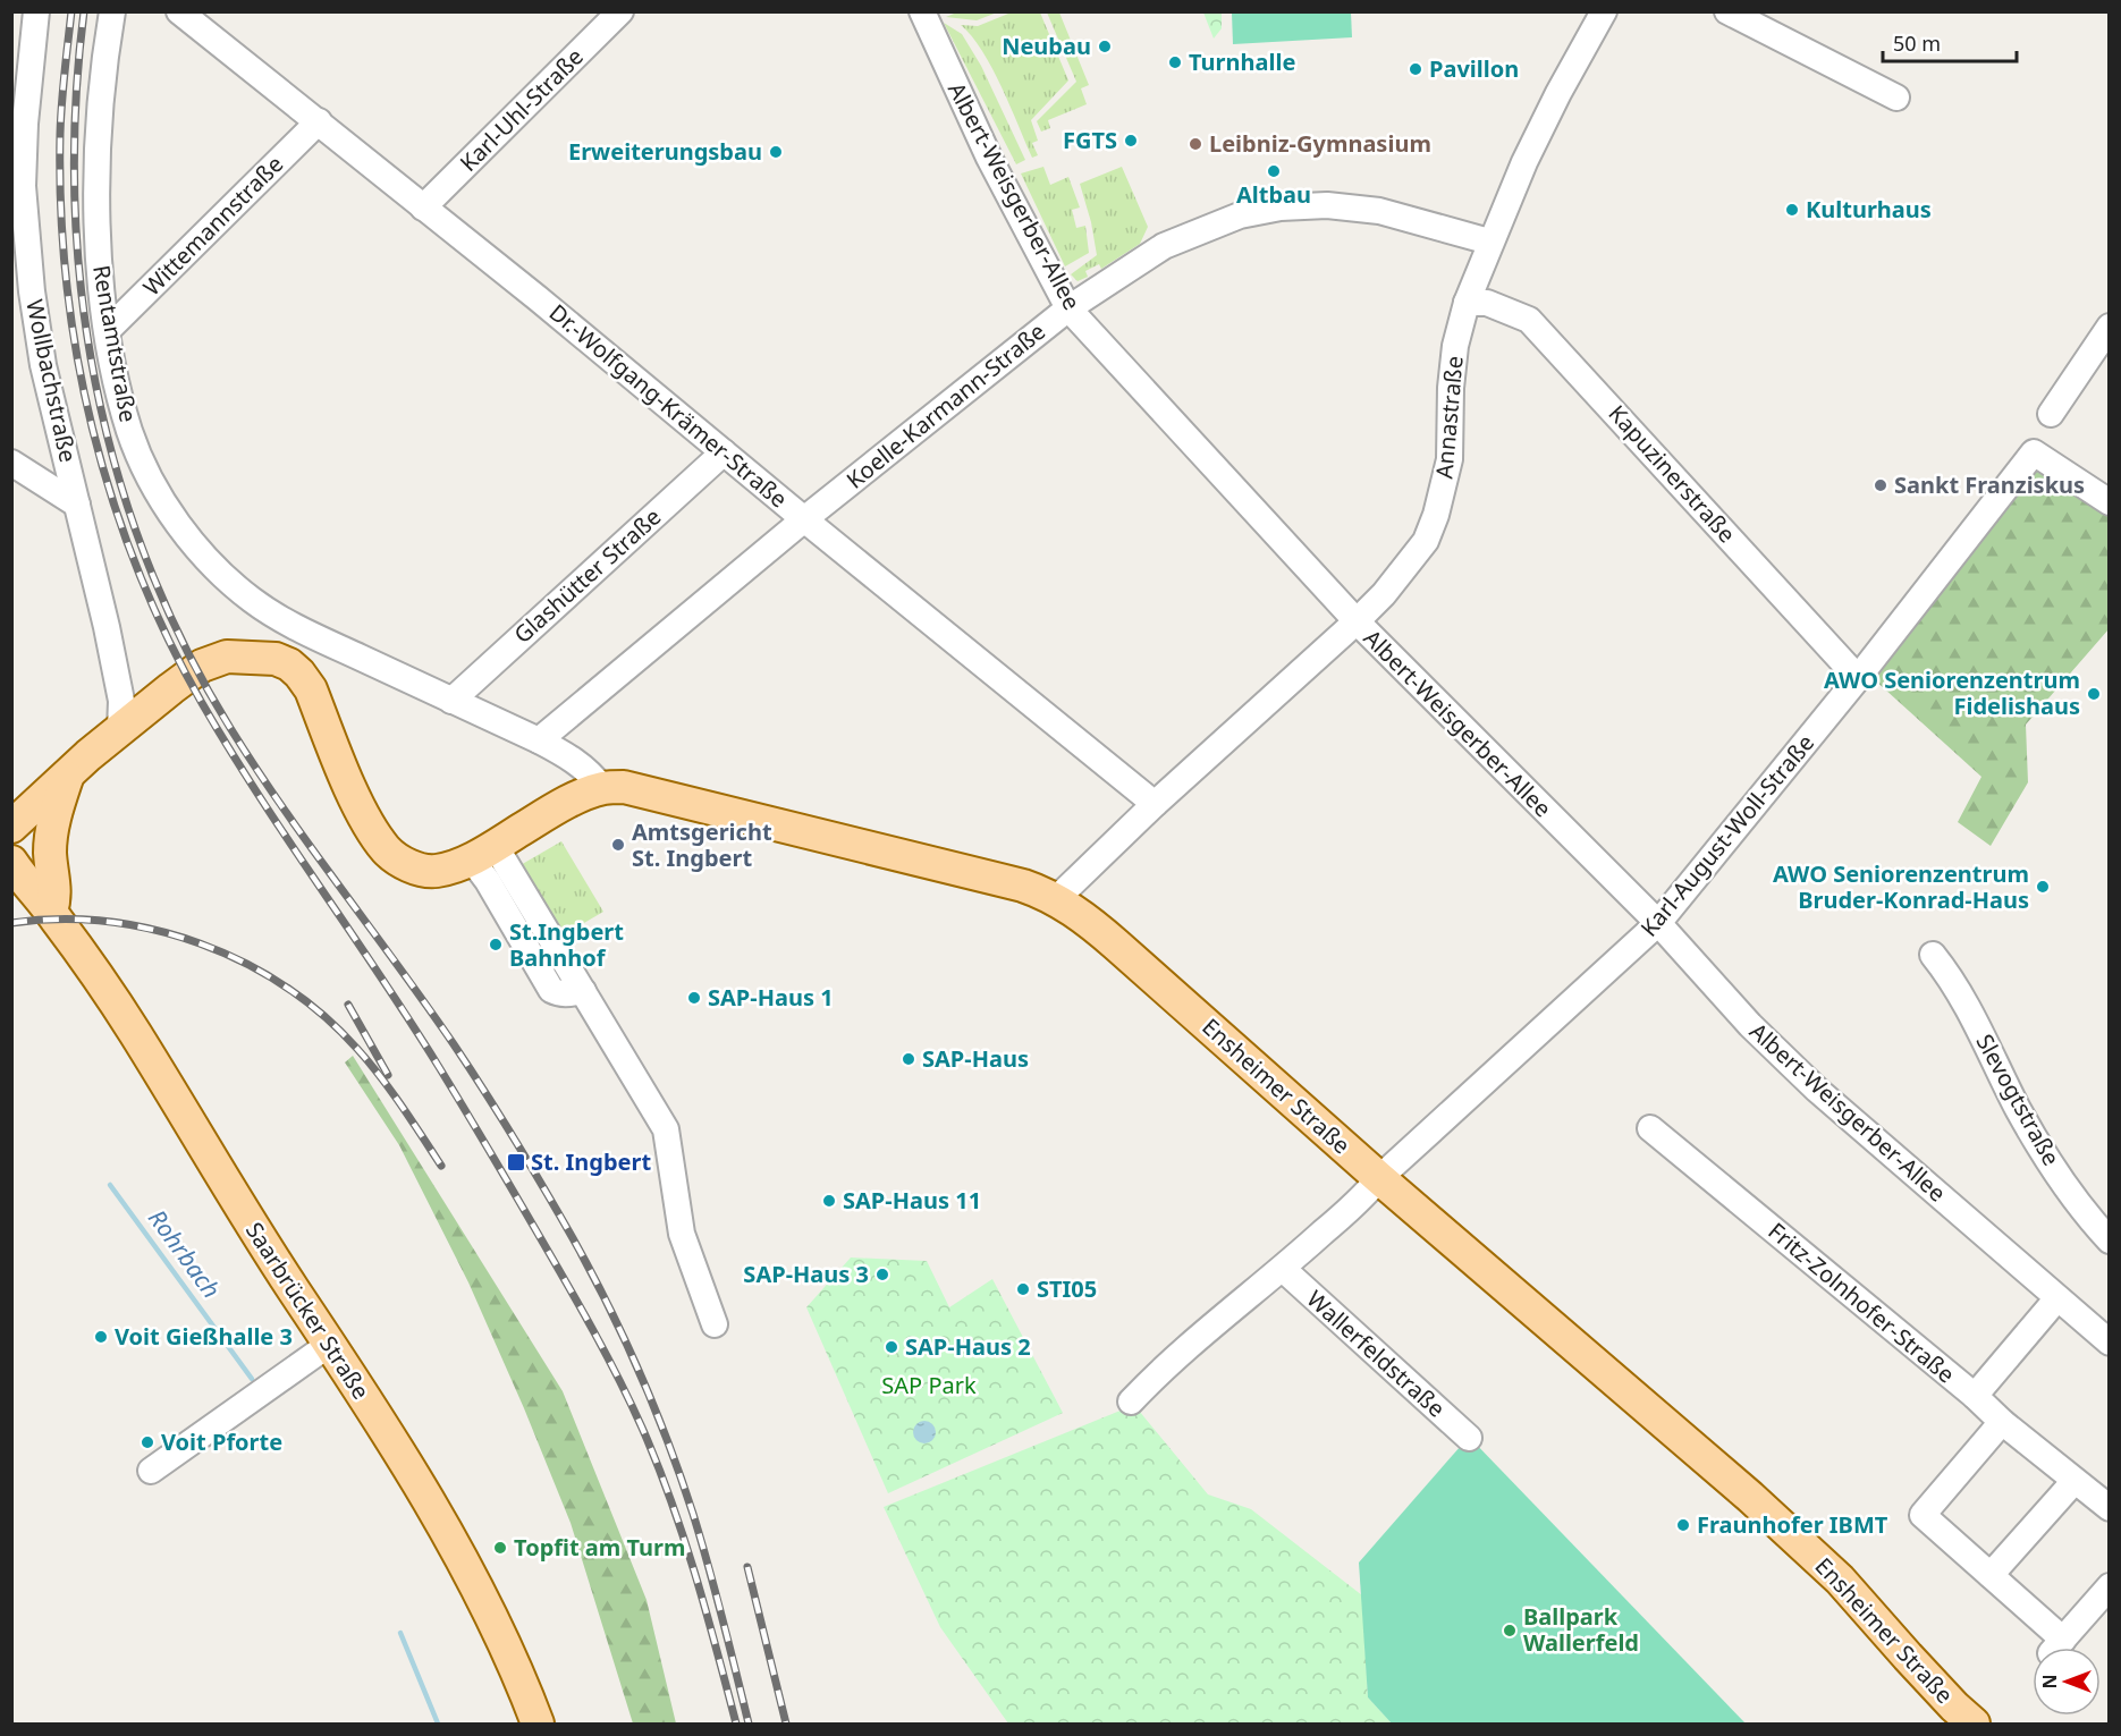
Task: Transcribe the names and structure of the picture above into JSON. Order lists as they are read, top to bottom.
{
  "streets": {
    "main road": ["Ensheimer Straße", "Saarbrücker Straße"],
    "street": [
      "Karl-Uhl-Straße",
      "Albert-Weisgerber-Allee",
      "Wittemannstraße",
      "Rentamtstraße",
      "Wollbachstraße",
      "Dr.-Wolfgang-Krämer-Straße",
      "Koelle-Karmann-Straße",
      "Annastraße",
      "Kapuzinerstraße",
      "Glashütter Straße",
      "Karl-August-Woll-Straße",
      "Slevogtstraße",
      "Fritz-Zolnhofer-Straße",
      "Wallerfeldstraße"
    ]
  },
  "crossings": [
    ["Karl-Uhl-Straße", "Dr.-Wolfgang-Krämer-Straße"],
    ["Albert-Weisgerber-Allee", "Koelle-Karmann-Straße"],
    ["Albert-Weisgerber-Allee", "Annastraße"],
    ["Albert-Weisgerber-Allee", "Karl-August-Woll-Straße"],
    ["Albert-Weisgerber-Allee", "Fritz-Zolnhofer-Straße"],
    ["Wittemannstraße", "Rentamtstraße"],
    ["Wittemannstraße", "Dr.-Wolfgang-Krämer-Straße"],
    ["Rentamtstraße", "Koelle-Karmann-Straße"],
    ["Rentamtstraße", "Glashütter Straße"],
    ["Rentamtstraße", "Ensheimer Straße"],
    ["Wollbachstraße", "Ensheimer Straße"],
    ["Dr.-Wolfgang-Krämer-Straße", "Koelle-Karmann-Straße"],
    ["Dr.-Wolfgang-Krämer-Straße", "Annastraße"],
    ["Dr.-Wolfgang-Krämer-Straße", "Glashütter Straße"],
    ["Koelle-Karmann-Straße", "Annastraße"],
    ["Annastraße", "Kapuzinerstraße"],
    ["Annastraße", "Ensheimer Straße"],
    ["Kapuzinerstraße", "Karl-August-Woll-Straße"],
    ["Karl-August-Woll-Straße", "Ensheimer Straße"]
  ],
  "water": ["Rohrbach"],
  "parks": ["SAP Park"],
  "places": {
    "other": [
      "Neubau",
      "Turnhalle",
      "Pavillon",
      "FGTS",
      "Leibniz-Gymnasium",
      "Erweiterungsbau",
      "Altbau",
      "Kulturhaus",
      "Sankt Franziskus",
      "AWO Seniorenzentrum Fidelishaus",
      "Amtsgericht St. Ingbert",
      "AWO Seniorenzentrum Bruder-Konrad-Haus",
      "St.Ingbert Bahnhof",
      "SAP-Haus 1",
      "SAP-Haus",
      "SAP-Haus 11",
      "SAP-Haus 3",
      "STI05",
      "Voit Gießhalle 3",
      "SAP-Haus 2",
      "Voit Pforte",
      "Fraunhofer IBMT",
      "Topfit am Turm",
      "Ballpark Wallerfeld"
    ],
    "transit": ["St. Ingbert"]
  },
  "scale_bar": "50 m",
  "north": "left"
}
